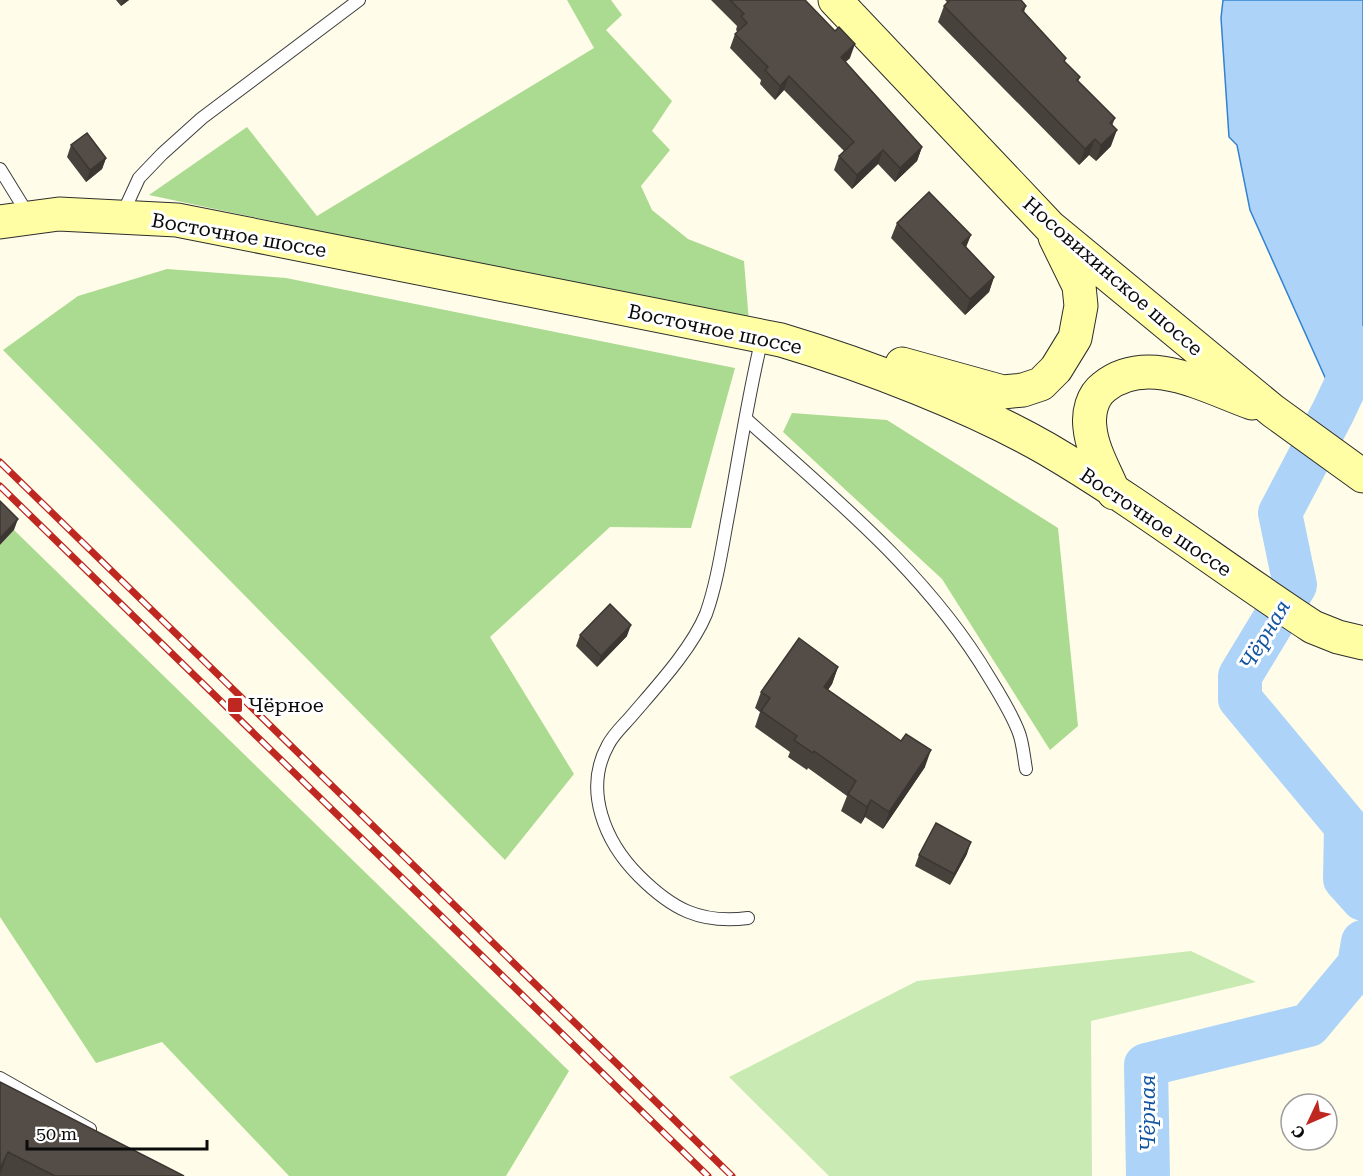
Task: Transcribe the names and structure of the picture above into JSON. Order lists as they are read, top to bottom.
{
  "streets": {
    "main road": ["Восточное шоссе", "Носовихинское шоссе"]
  },
  "water": ["Чёрная"],
  "places": {
    "transit": ["Чёрное"]
  },
  "scale_bar": "50 m",
  "north": "bottom left"
}
